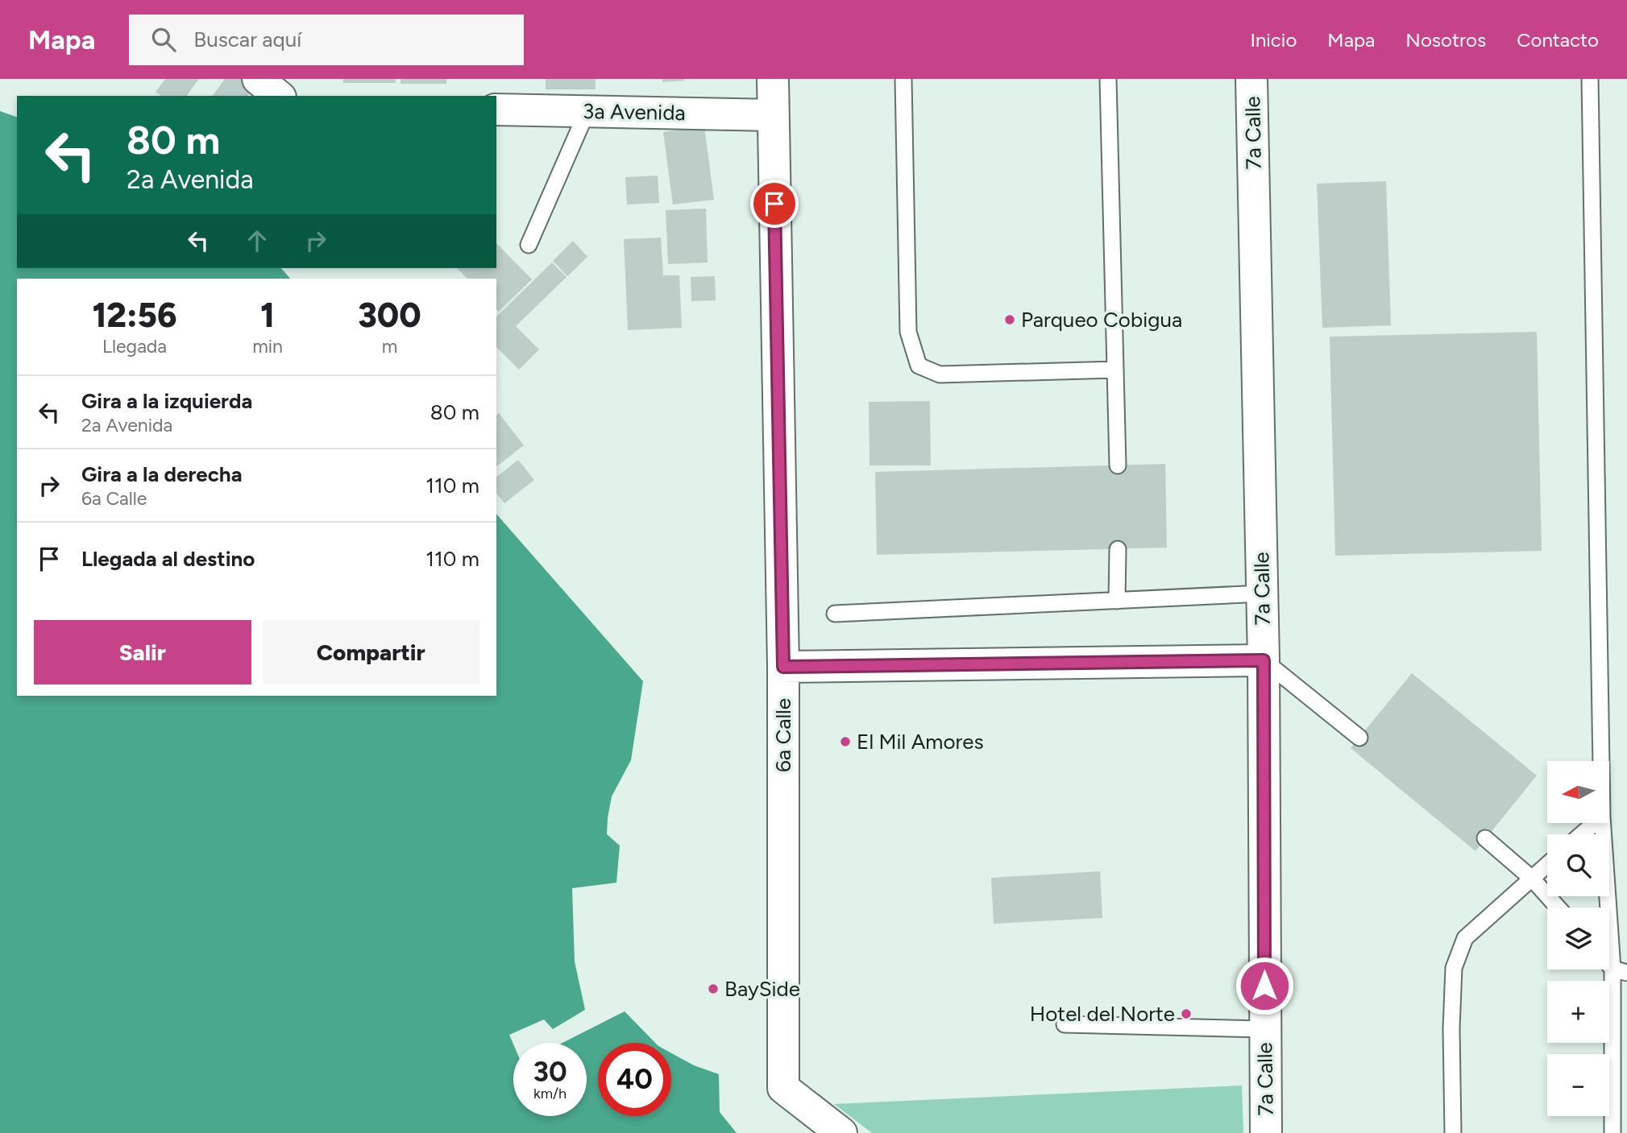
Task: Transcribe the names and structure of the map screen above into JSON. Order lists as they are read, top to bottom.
{
  "streets": {
    "street": ["3a Avenida", "7a Calle", "6a Calle"]
  },
  "crossings": [
    ["3a Avenida", "6a Calle"]
  ],
  "places": [
    "Parqueo Cobigua",
    "El Mil Amores",
    "BaySide",
    "Hotel del Norte"
  ],
  "north": "left",
  "page": {
    "header": "Mapa",
    "search": "Buscar aquí",
    "nav": [
      "Inicio",
      "Mapa",
      "Nosotros",
      "Contacto"
    ],
    "turn": ["80 m", "2a Avenida"],
    "eta": [
      "12:56",
      "Llegada",
      "1",
      "min",
      "300",
      "m"
    ],
    "list": [
      {
        "name": "Gira a la izquierda",
        "note": "2a Avenida",
        "value": "80 m"
      },
      {
        "name": "Gira a la derecha",
        "note": "6a Calle",
        "value": "110 m"
      },
      {
        "name": "Llegada al destino",
        "value": "110 m"
      }
    ],
    "buttons": ["Salir", "Compartir"],
    "map_buttons": ["+", "−"],
    "speed": "30 km/h",
    "limit": "40"
  }
}
